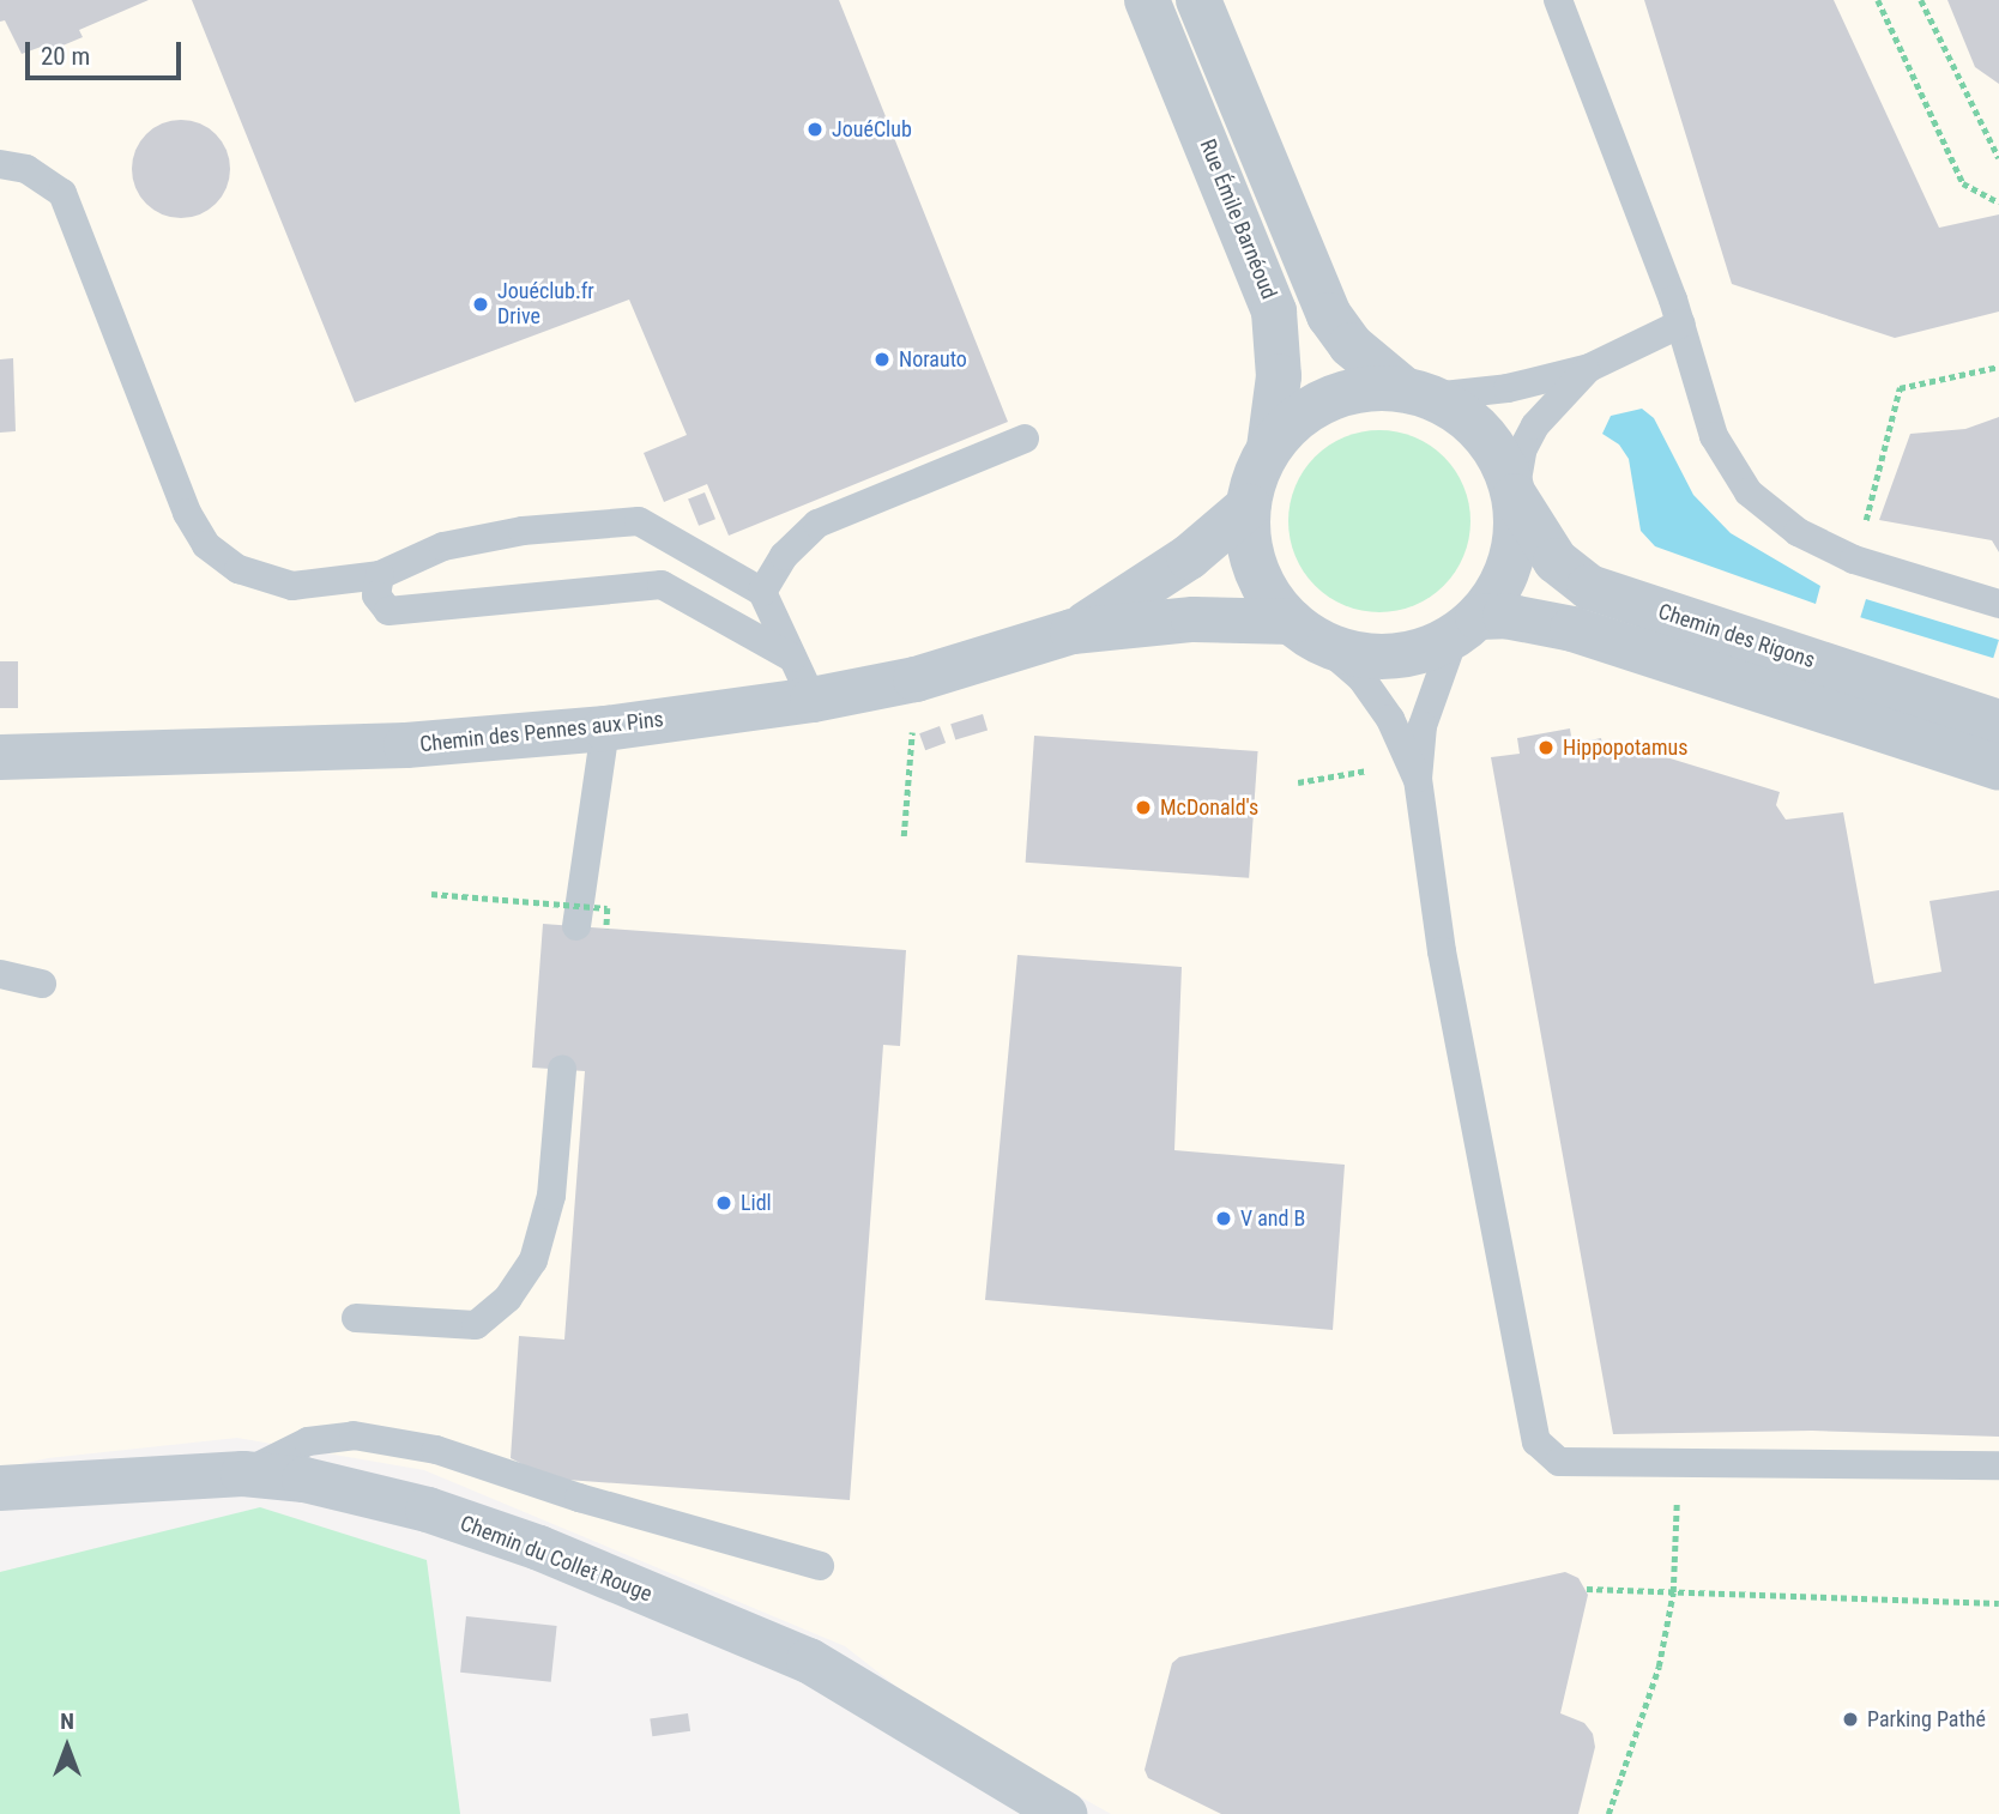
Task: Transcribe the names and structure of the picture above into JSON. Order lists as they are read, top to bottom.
{
  "streets": {
    "street": [
      "Rue Émile Barnéoud",
      "Chemin des Rigons",
      "Chemin des Pennes aux Pins",
      "Chemin du Collet Rouge"
    ]
  },
  "crossings": [
    ["Rue Émile Barnéoud", "Chemin des Rigons"],
    ["Rue Émile Barnéoud", "Chemin des Pennes aux Pins"],
    ["Chemin des Rigons", "Chemin des Pennes aux Pins"]
  ],
  "places": [
    "JouéClub",
    "Jouéclub.fr Drive",
    "Norauto",
    "Hippopotamus",
    "McDonald's",
    "Lidl",
    "V and B",
    "Parking Pathé"
  ],
  "scale_bar": "20 m",
  "north": "top"
}
